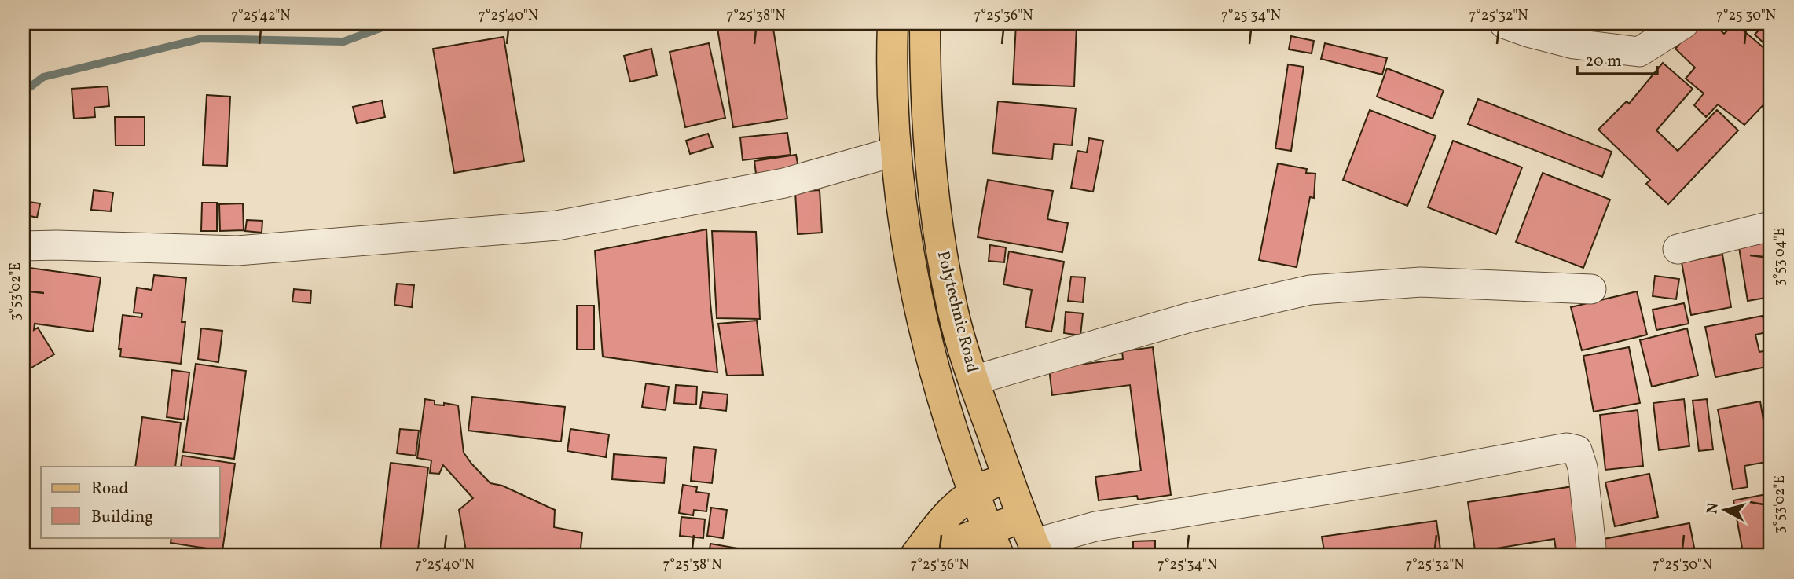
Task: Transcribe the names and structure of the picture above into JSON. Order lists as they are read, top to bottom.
{
  "streets": {
    "main road": ["Polytechnic Road"]
  },
  "legend": ["Road", "Building"],
  "scale_bar": "20 m",
  "north": "left",
  "coordinates": [
    "7°25'42\"N",
    "7°25'40\"N",
    "7°25'38\"N",
    "7°25'36\"N",
    "7°25'34\"N",
    "7°25'32\"N",
    "7°25'30\"N",
    "3°53'04\"E",
    "3°53'02\"E"
  ]
}
